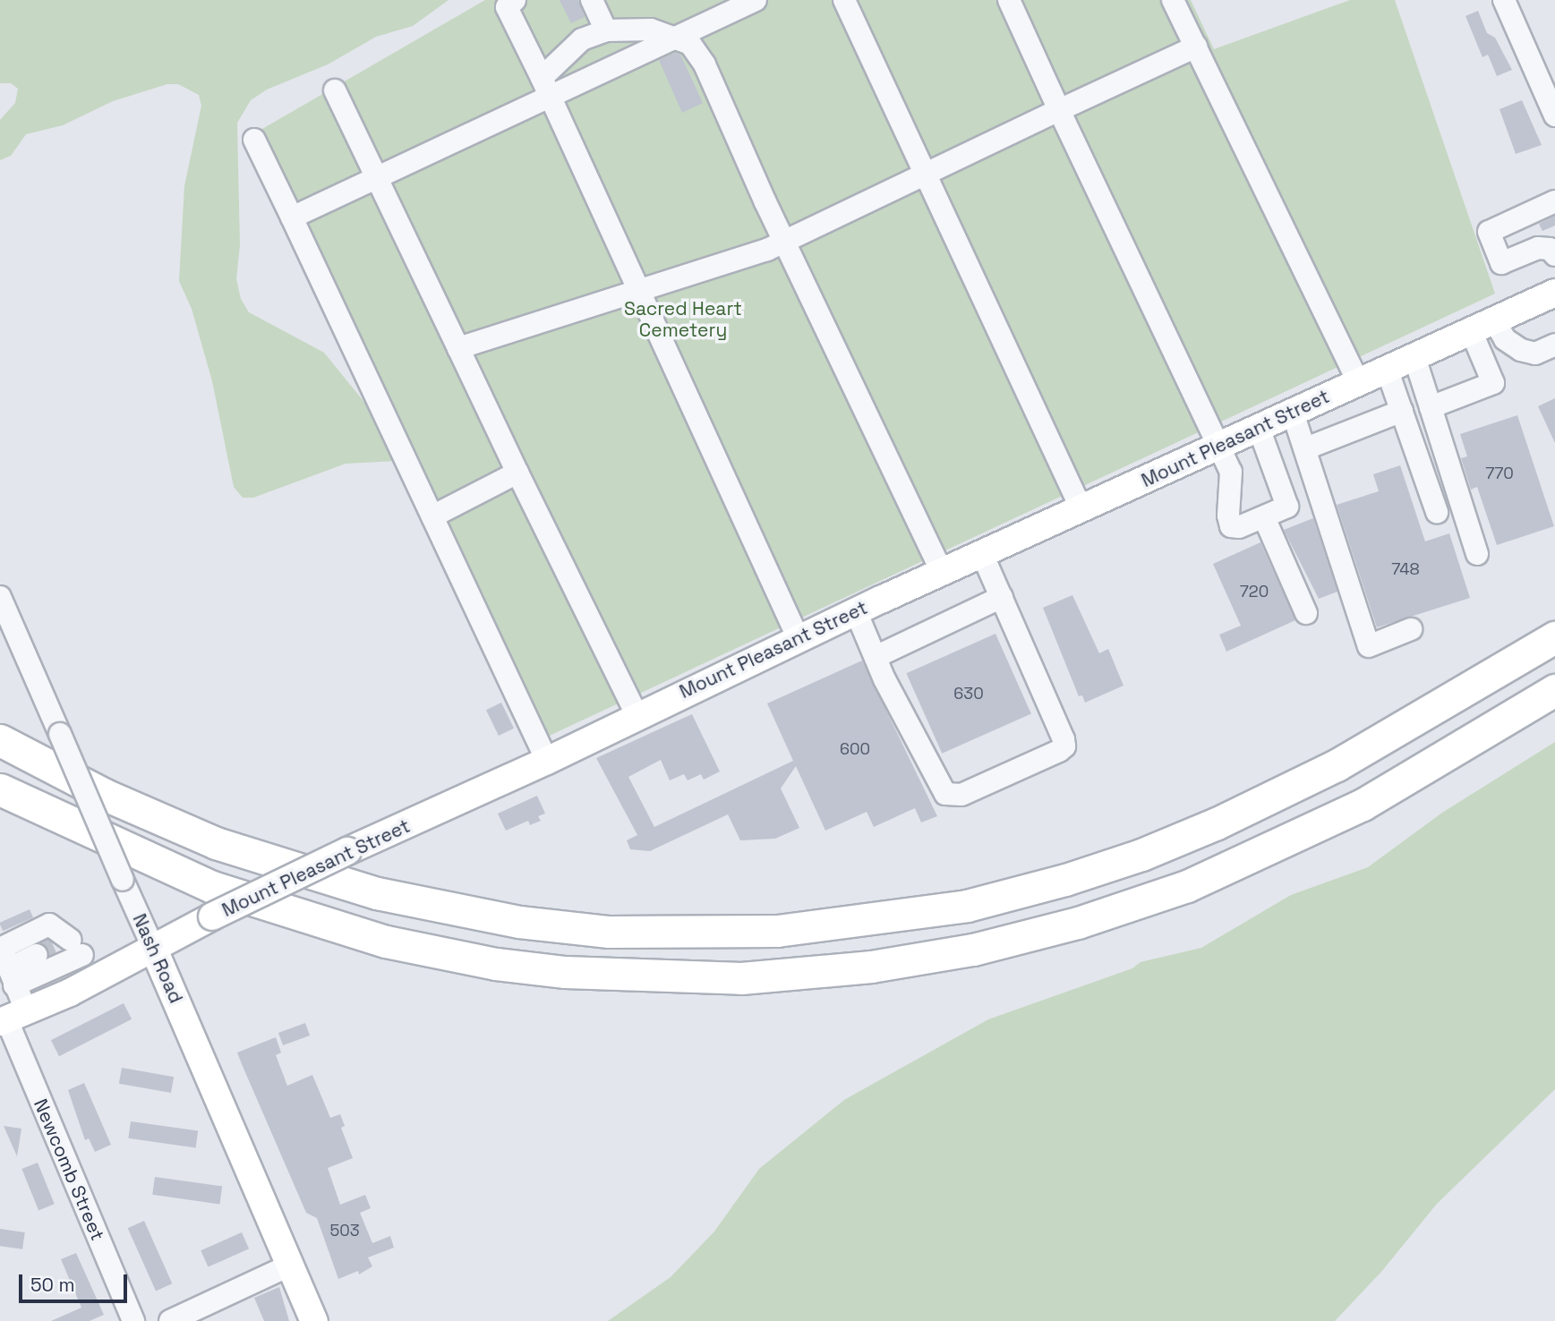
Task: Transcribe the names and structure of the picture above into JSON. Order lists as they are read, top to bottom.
{
  "streets": {
    "main road": ["Mount Pleasant Street", "Nash Road"],
    "street": ["Newcomb Street"]
  },
  "crossings": [
    ["Mount Pleasant Street", "Nash Road"],
    ["Mount Pleasant Street", "Newcomb Street"]
  ],
  "parks": ["Sacred Heart Cemetery"],
  "house_numbers": [
    "770",
    "748",
    "720",
    "630",
    "600",
    "503"
  ],
  "scale_bar": "50 m"
}
